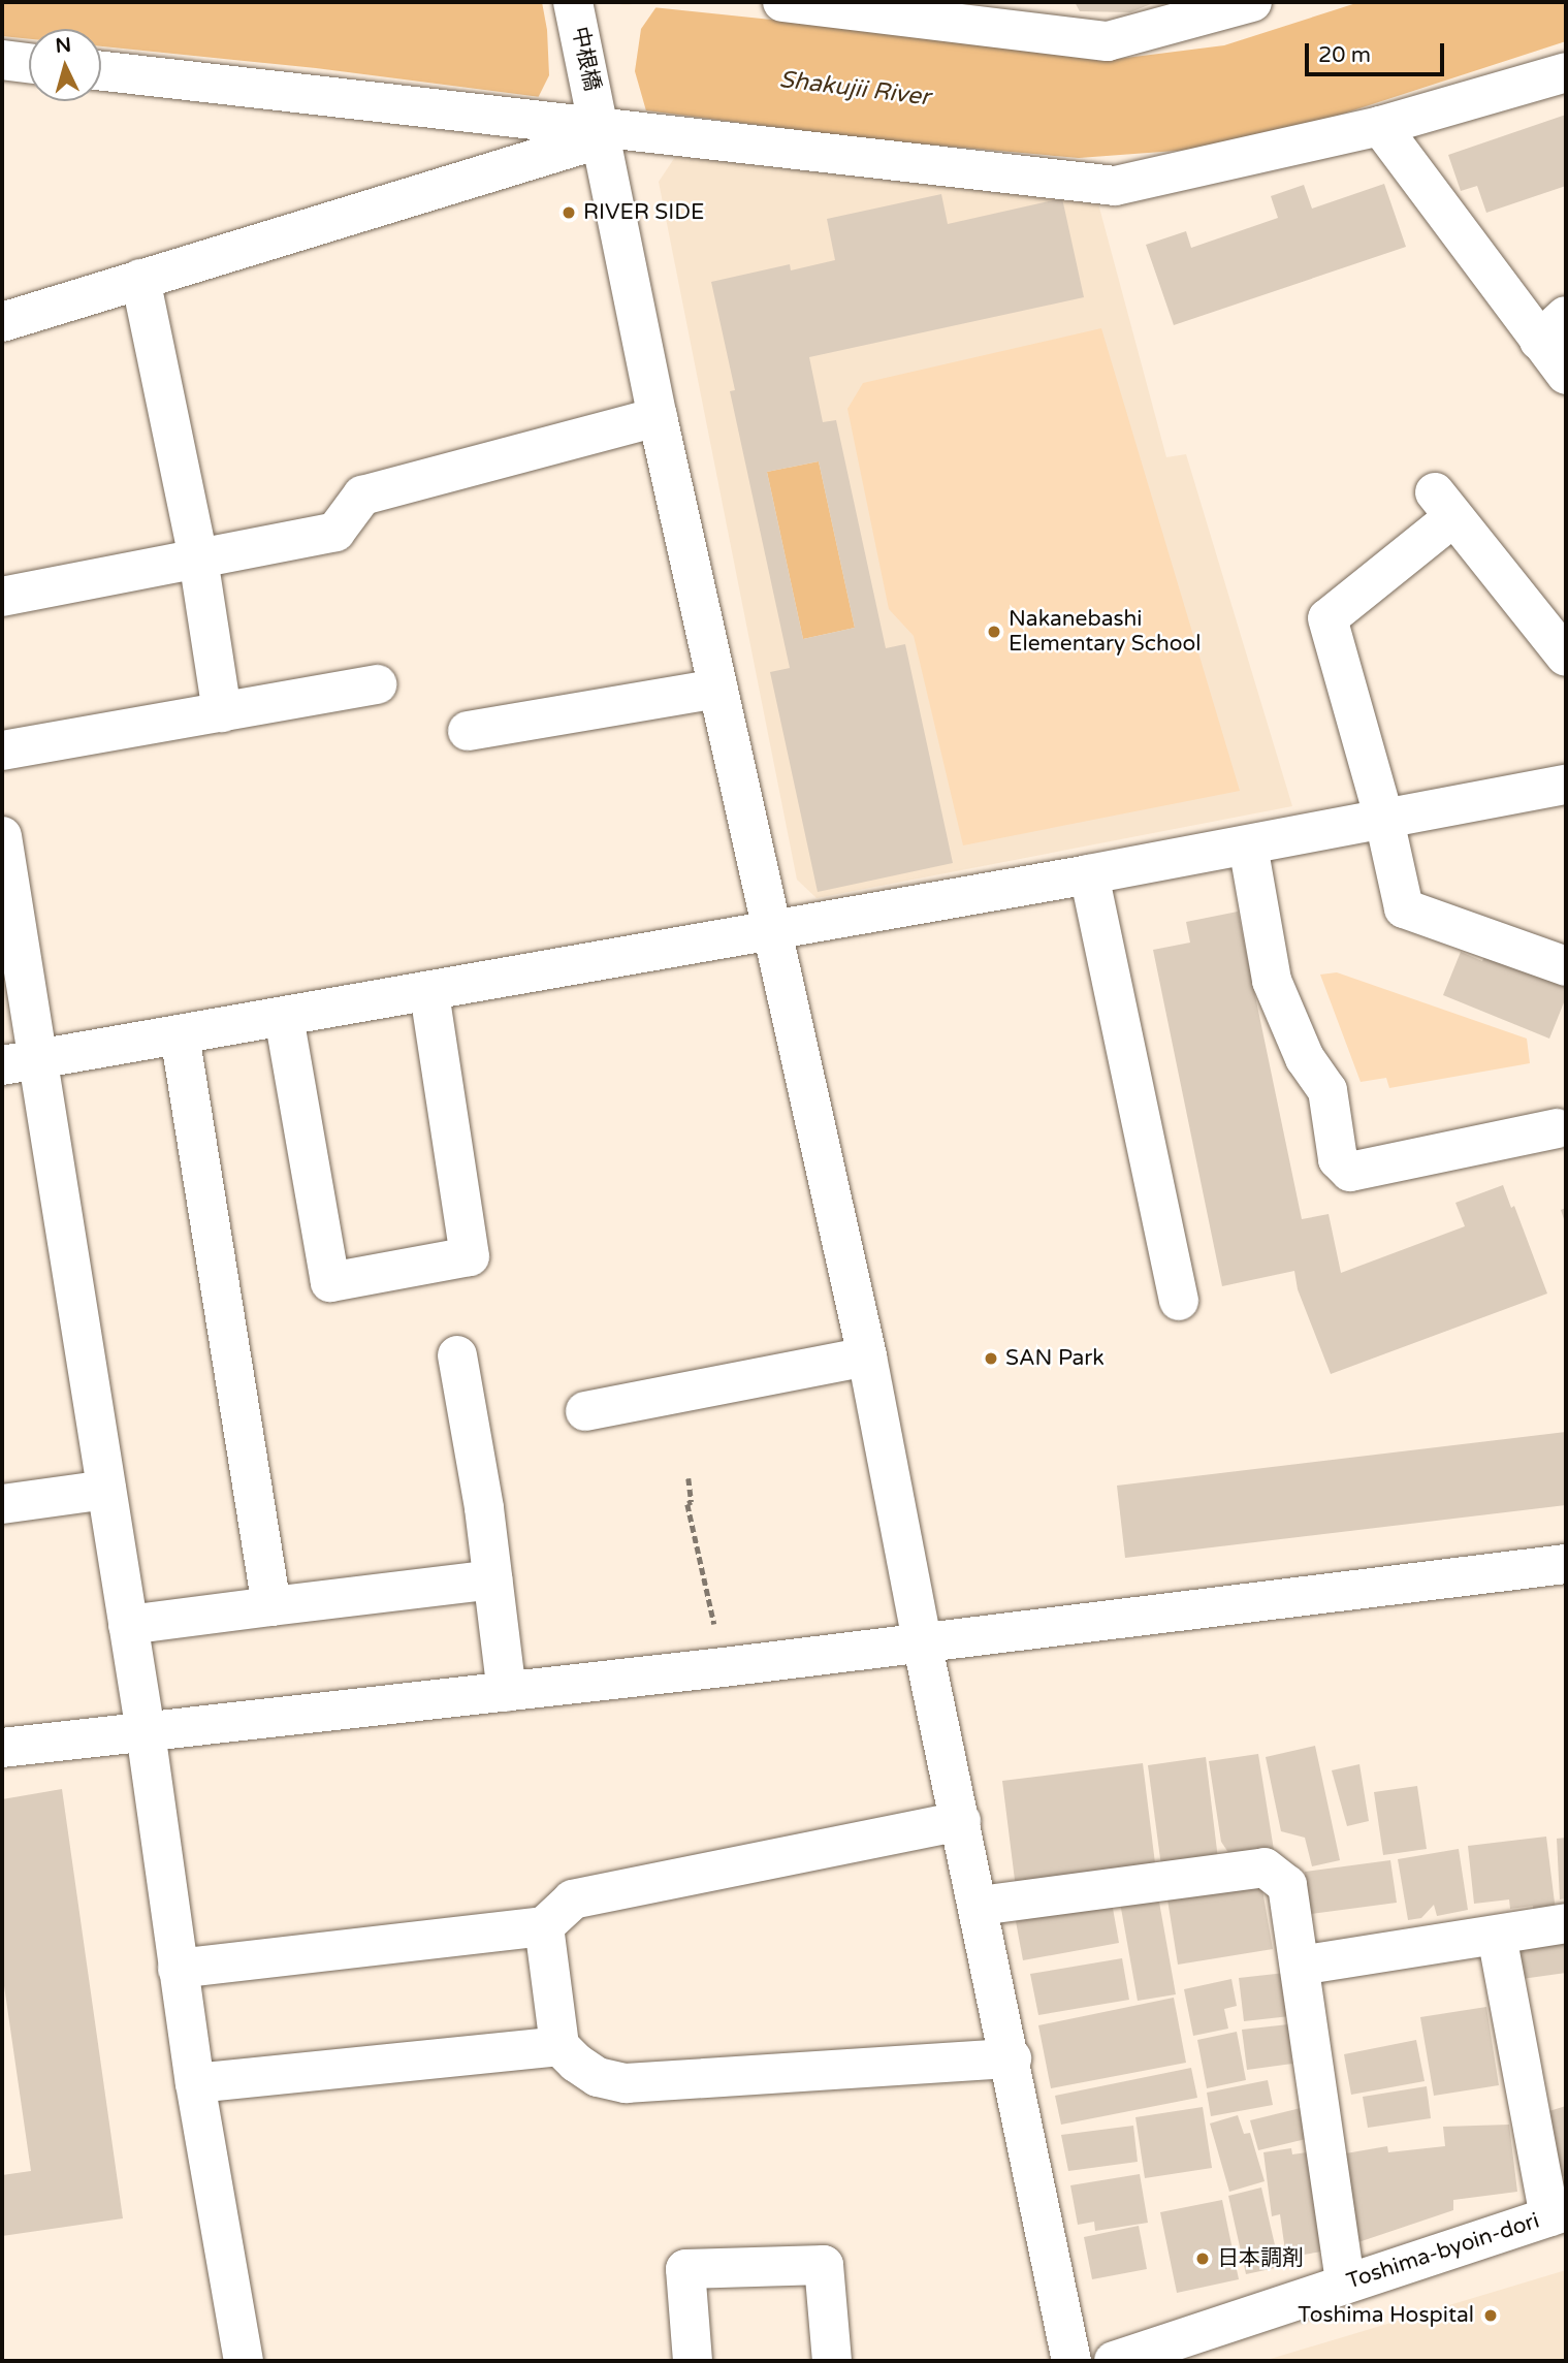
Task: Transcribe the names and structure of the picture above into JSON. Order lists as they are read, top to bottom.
{
  "streets": {
    "street": ["中根橋", "Toshima-byoin-dori"]
  },
  "water": ["Shakujii River"],
  "places": [
    "RIVER SIDE",
    "Nakanebashi Elementary School",
    "SAN Park",
    "日本調剤",
    "Toshima Hospital"
  ],
  "scale_bar": "20 m",
  "north": "top"
}
